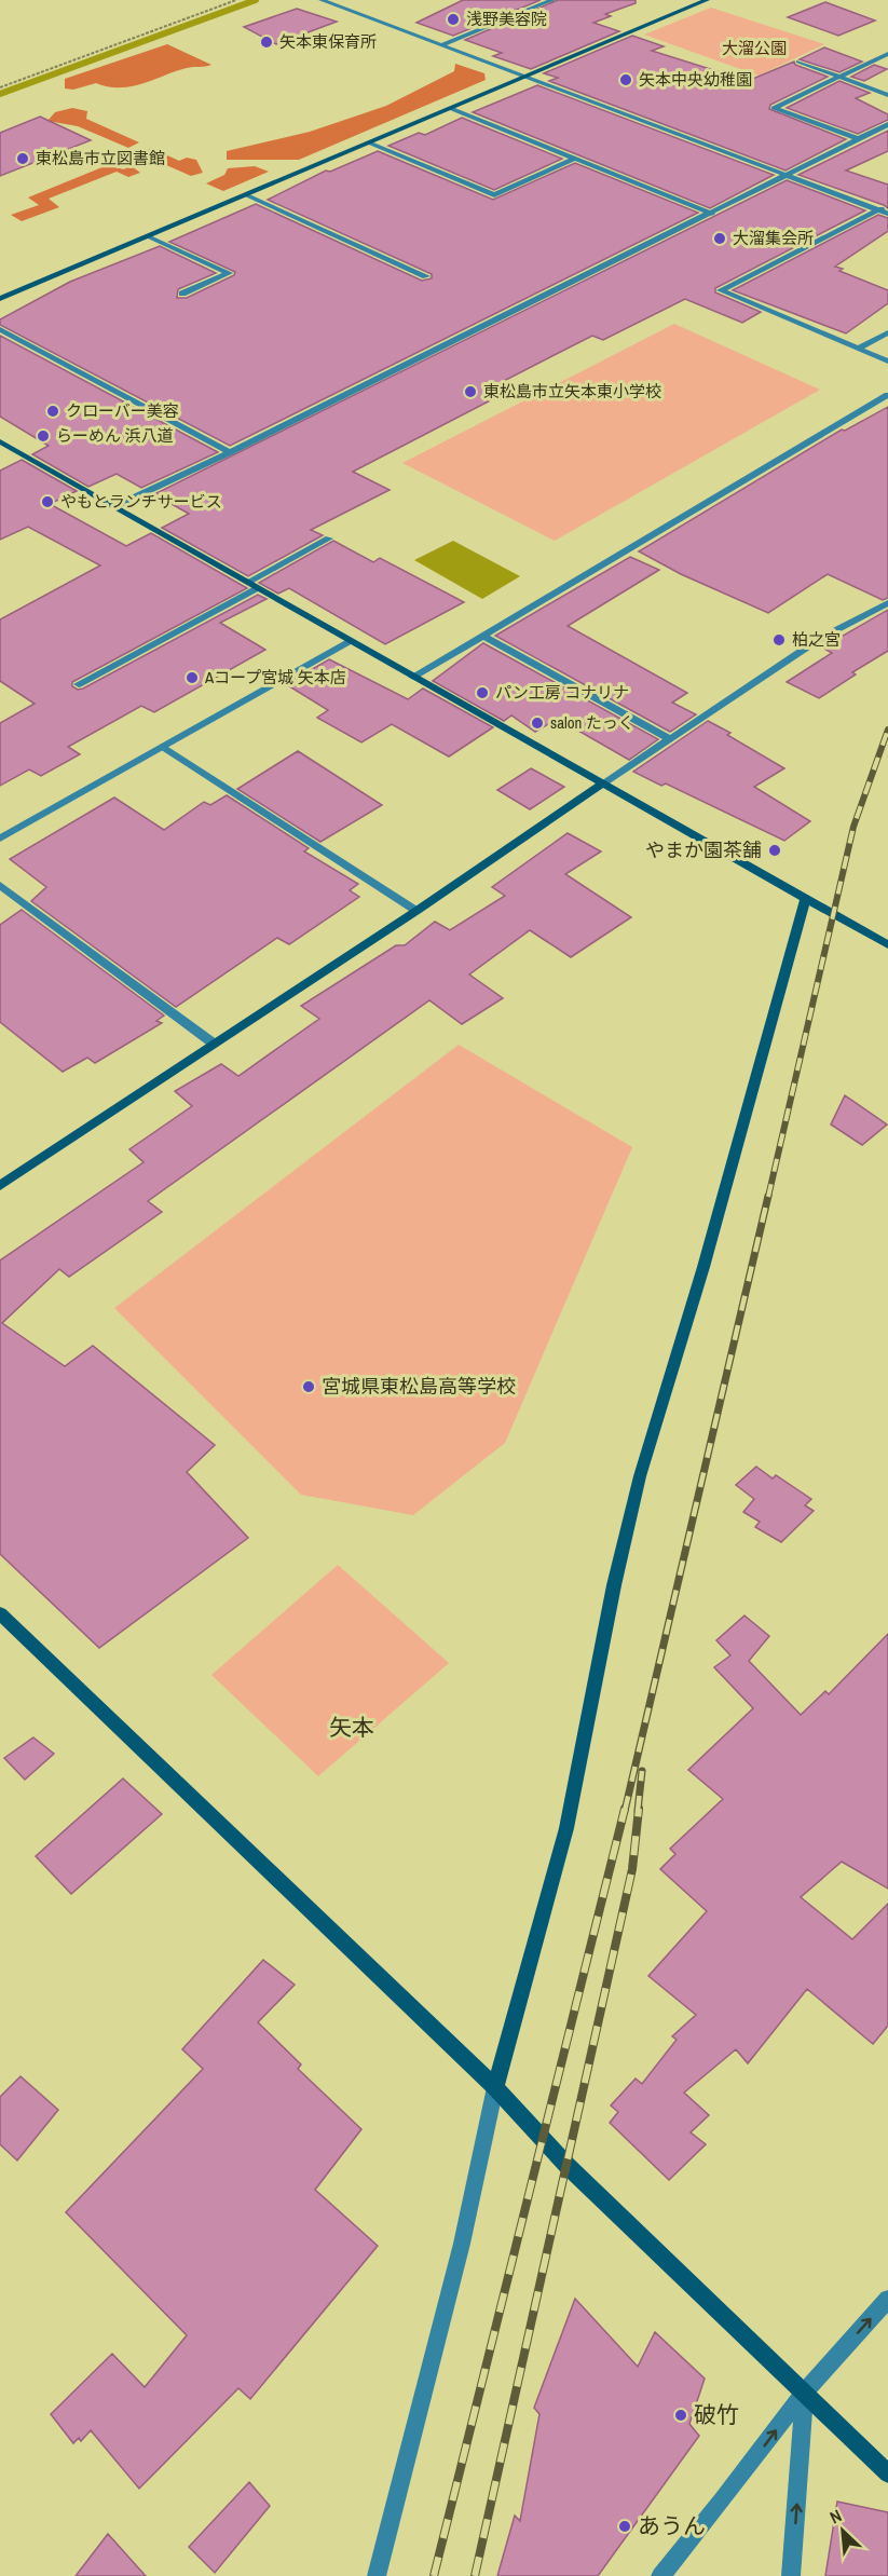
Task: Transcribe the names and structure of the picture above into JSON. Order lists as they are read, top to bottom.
{
  "districts": ["矢本"],
  "parks": ["大溜公園"],
  "places": [
    "浅野美容院",
    "矢本東保育所",
    "矢本中央幼稚園",
    "東松島市立図書館",
    "大溜集会所",
    "東松島市立矢本東小学校",
    "クローバー美容",
    "らーめん 浜八道",
    "やもとランチサービス",
    "柏之宮",
    "Aコープ宮城 矢本店",
    "パン工房 コナリナ",
    "salon たっく",
    "やまか園茶舗",
    "宮城県東松島高等学校",
    "破竹",
    "あうん"
  ],
  "north": "top left"
}
